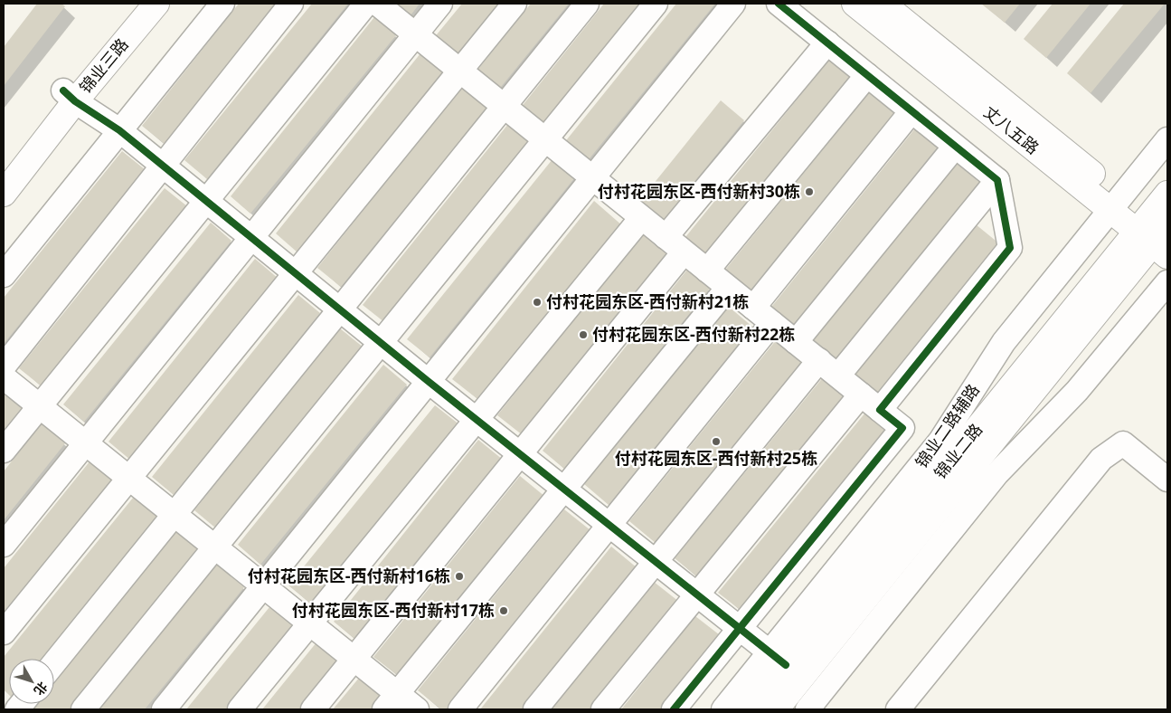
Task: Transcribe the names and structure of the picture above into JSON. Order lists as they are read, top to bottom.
{
  "streets": {
    "main road": ["锦业三路", "丈八五路", "锦业二路"],
    "street": ["锦业二路辅路"]
  },
  "crossings": [
    ["丈八五路", "锦业二路辅路"],
    ["丈八五路", "锦业二路"],
    ["锦业二路辅路", "锦业二路"]
  ],
  "places": [
    "付村花园东区-西付新村30栋",
    "付村花园东区-西付新村21栋",
    "付村花园东区-西付新村22栋",
    "付村花园东区-西付新村25栋",
    "付村花园东区-西付新村16栋",
    "付村花园东区-西付新村17栋"
  ],
  "north": "bottom right"
}
